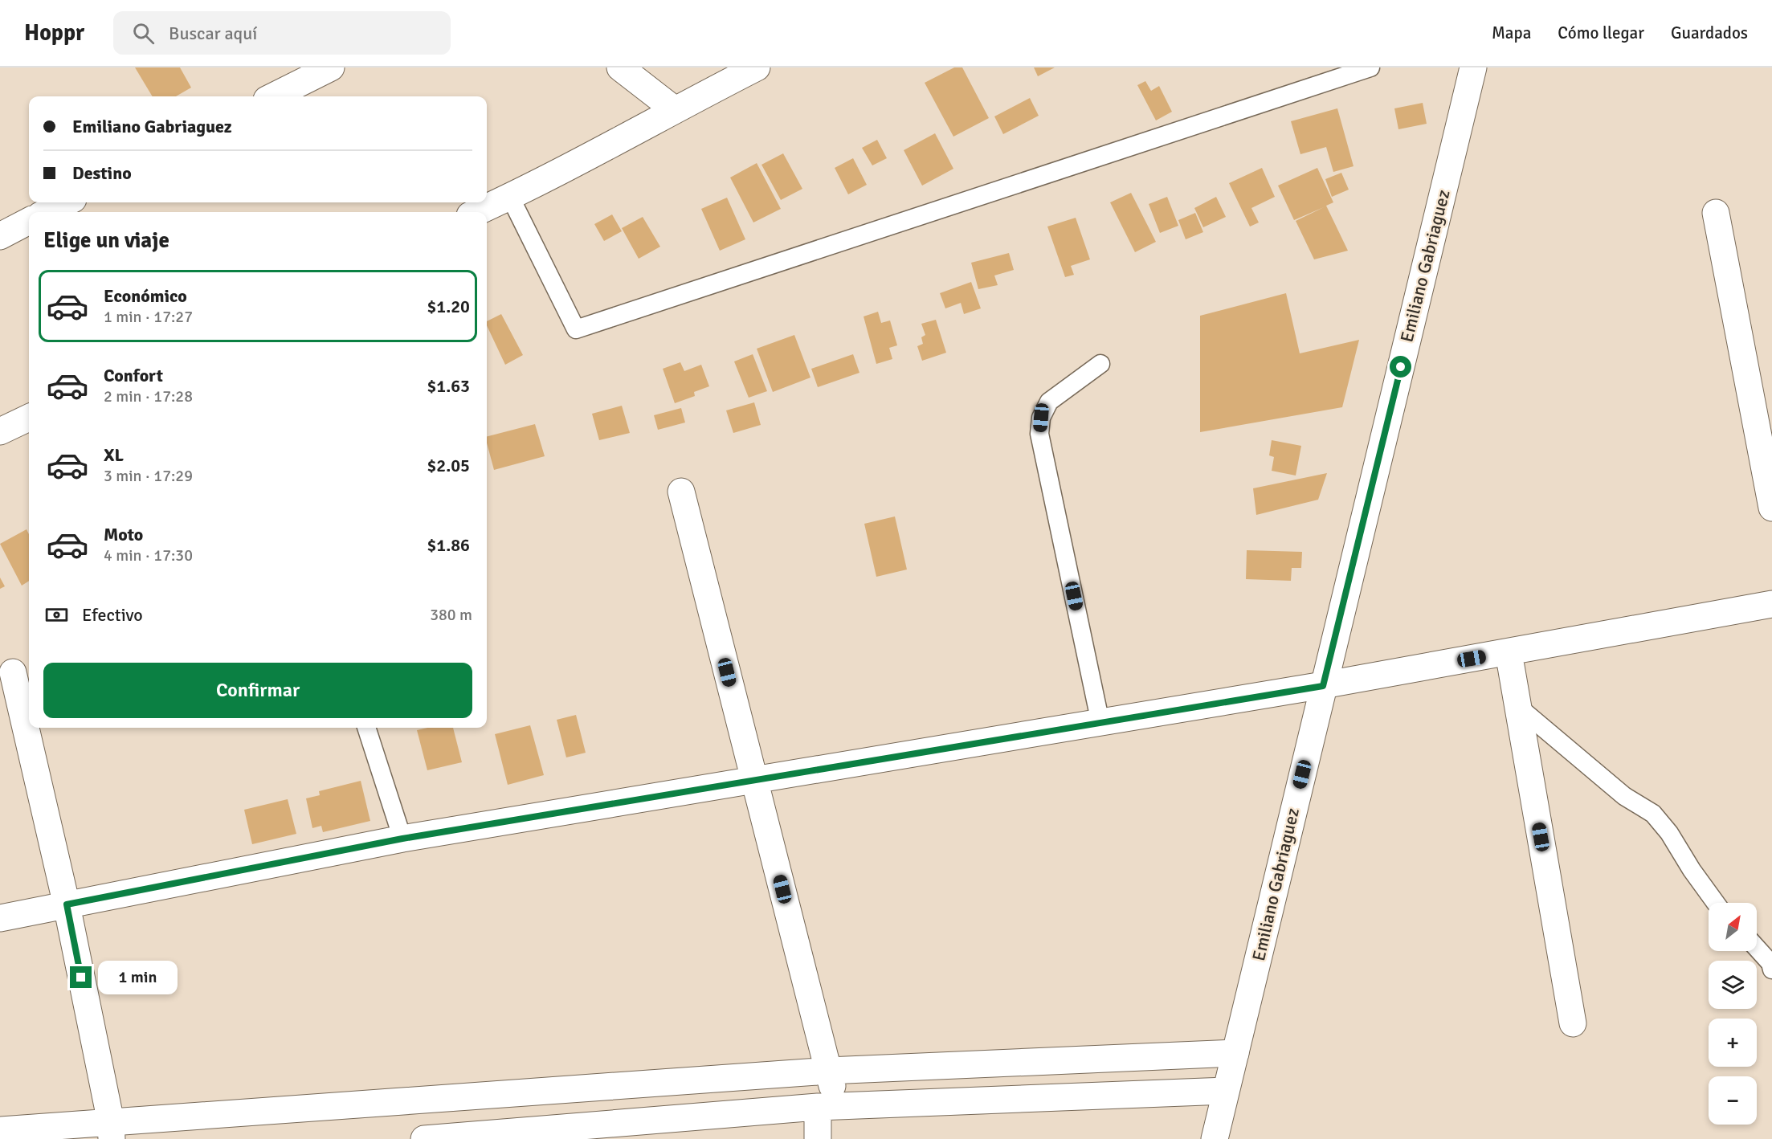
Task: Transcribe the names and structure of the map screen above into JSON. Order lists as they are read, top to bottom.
{
  "streets": {
    "street": ["Emiliano Gabriaguez"]
  },
  "north": "top right",
  "page": {
    "header": "Hoppr",
    "search": "Buscar aquí",
    "nav": ["Mapa", "Cómo llegar", "Guardados"],
    "banner": ["Emiliano Gabriaguez", "Destino"],
    "heading": "Elige un viaje",
    "list": [
      {
        "name": "Económico",
        "note": "1 min · 17:27",
        "value": "$1.20"
      },
      {
        "name": "Confort",
        "note": "2 min · 17:28",
        "value": "$1.63"
      },
      {
        "name": "XL",
        "note": "3 min · 17:29",
        "value": "$2.05"
      },
      {
        "name": "Moto",
        "note": "4 min · 17:30",
        "value": "$1.86"
      }
    ],
    "pay": ["Efectivo", "380 m"],
    "buttons": "Confirmar",
    "map_buttons": ["+", "−"],
    "bubble": "1 min"
  }
}
